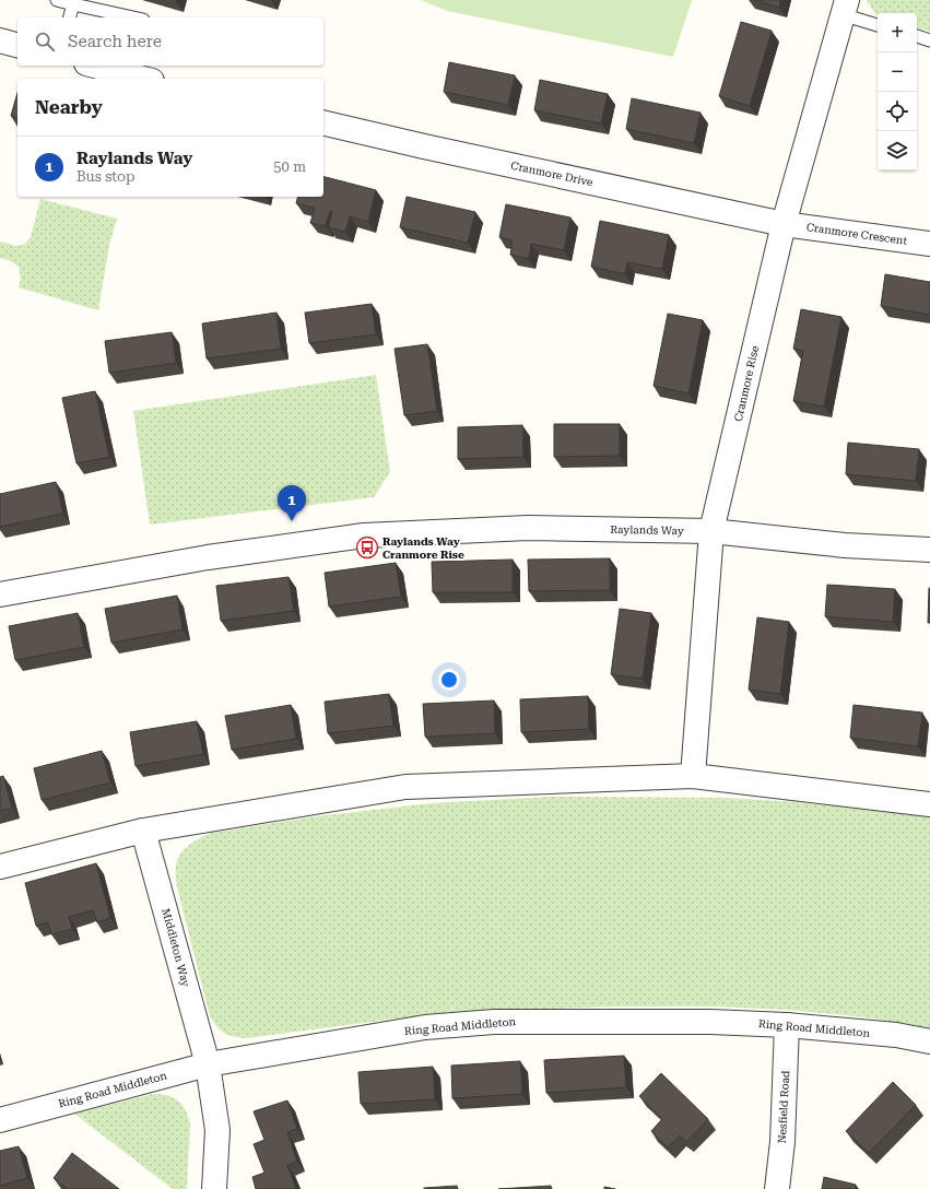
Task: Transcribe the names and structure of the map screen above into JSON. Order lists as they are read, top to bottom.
{
  "streets": {
    "street": [
      "Cranmore Drive",
      "Cranmore Crescent",
      "Cranmore Rise",
      "Raylands Way",
      "Middleton Way",
      "Ring Road Middleton",
      "Nesfield Road"
    ]
  },
  "crossings": [
    ["Cranmore Drive", "Cranmore Crescent"],
    ["Cranmore Drive", "Cranmore Rise"],
    ["Cranmore Crescent", "Cranmore Rise"],
    ["Cranmore Rise", "Raylands Way"],
    ["Middleton Way", "Ring Road Middleton"],
    ["Ring Road Middleton", "Nesfield Road"]
  ],
  "places": {
    "bus stop": ["Raylands Way Cranmore Rise"]
  },
  "page": {
    "map_buttons": ["+", "−"],
    "search": "Search here",
    "heading": "Nearby",
    "list": [
      {
        "mark": "1",
        "name": "Raylands Way",
        "note": "Bus stop",
        "value": "50 m"
      }
    ],
    "pins": "1"
  }
}
